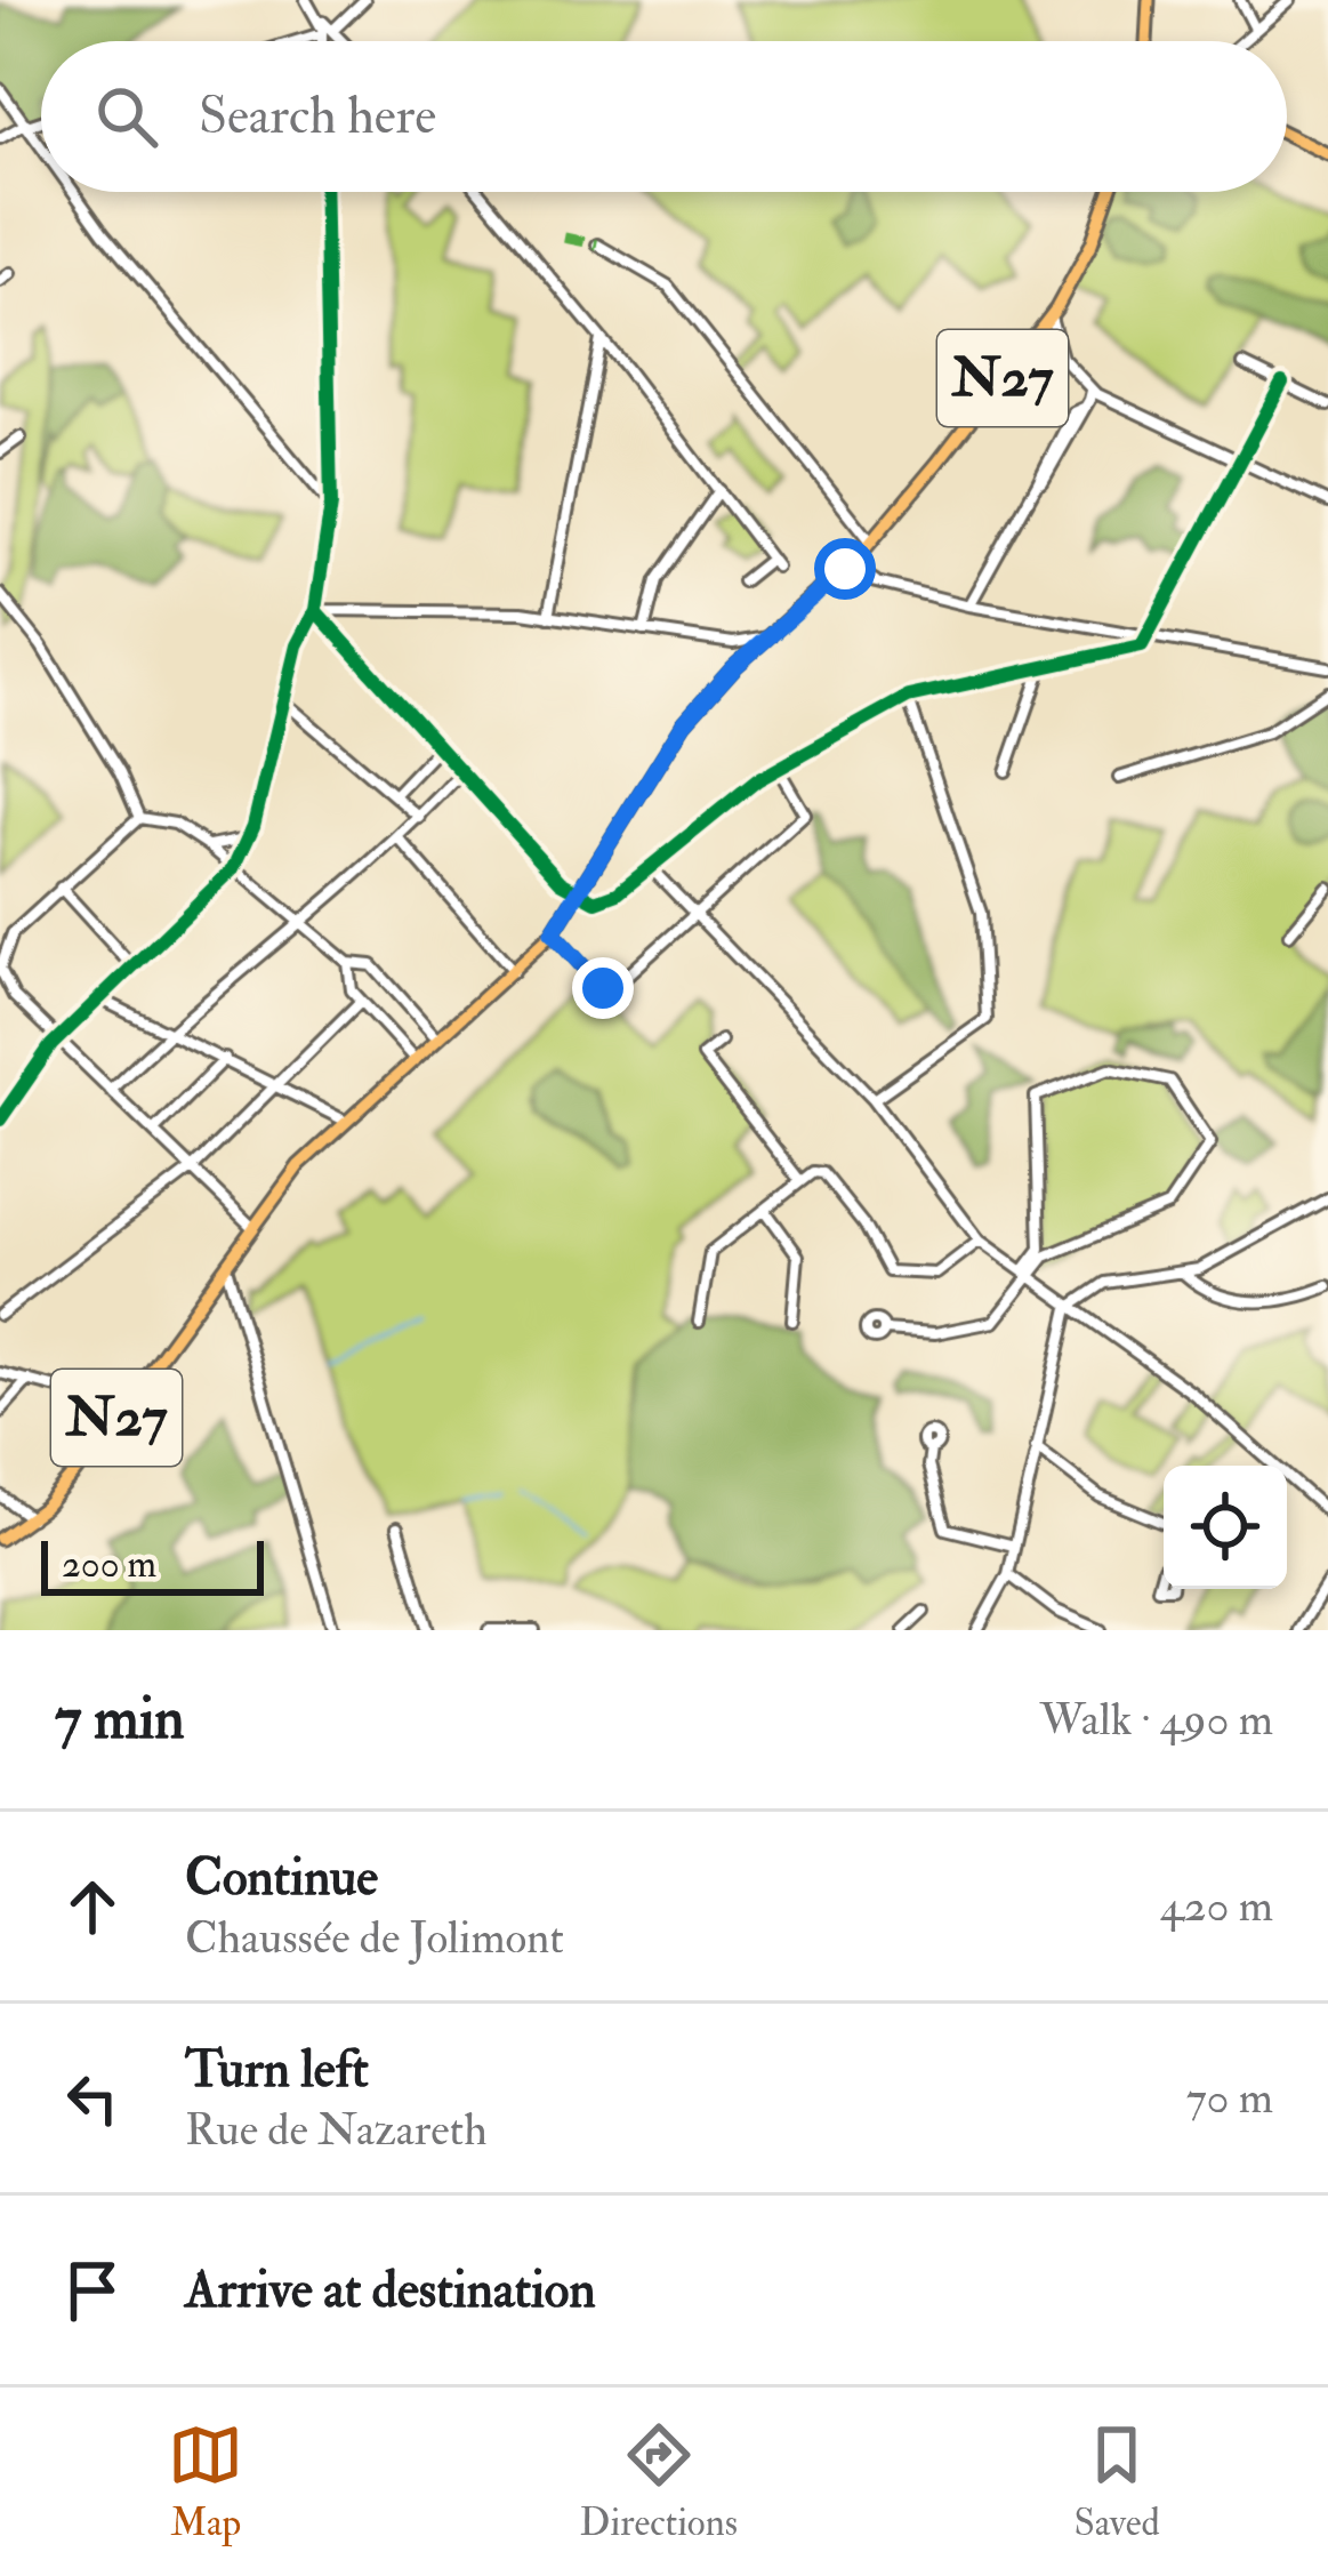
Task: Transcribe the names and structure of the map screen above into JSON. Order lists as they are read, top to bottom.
{
  "streets": {
    "main road": ["N27"]
  },
  "scale_bar": "200 m",
  "page": {
    "search": "Search here",
    "scale": "200 m",
    "heading": ["7 min", "Walk · 490 m"],
    "list": [
      ["Continue", "Chaussée de Jolimont", "420 m"],
      ["Turn left", "Rue de Nazareth", "70 m"],
      "Arrive at destination"
    ],
    "nav": ["Map", "Directions", "Saved"]
  }
}
